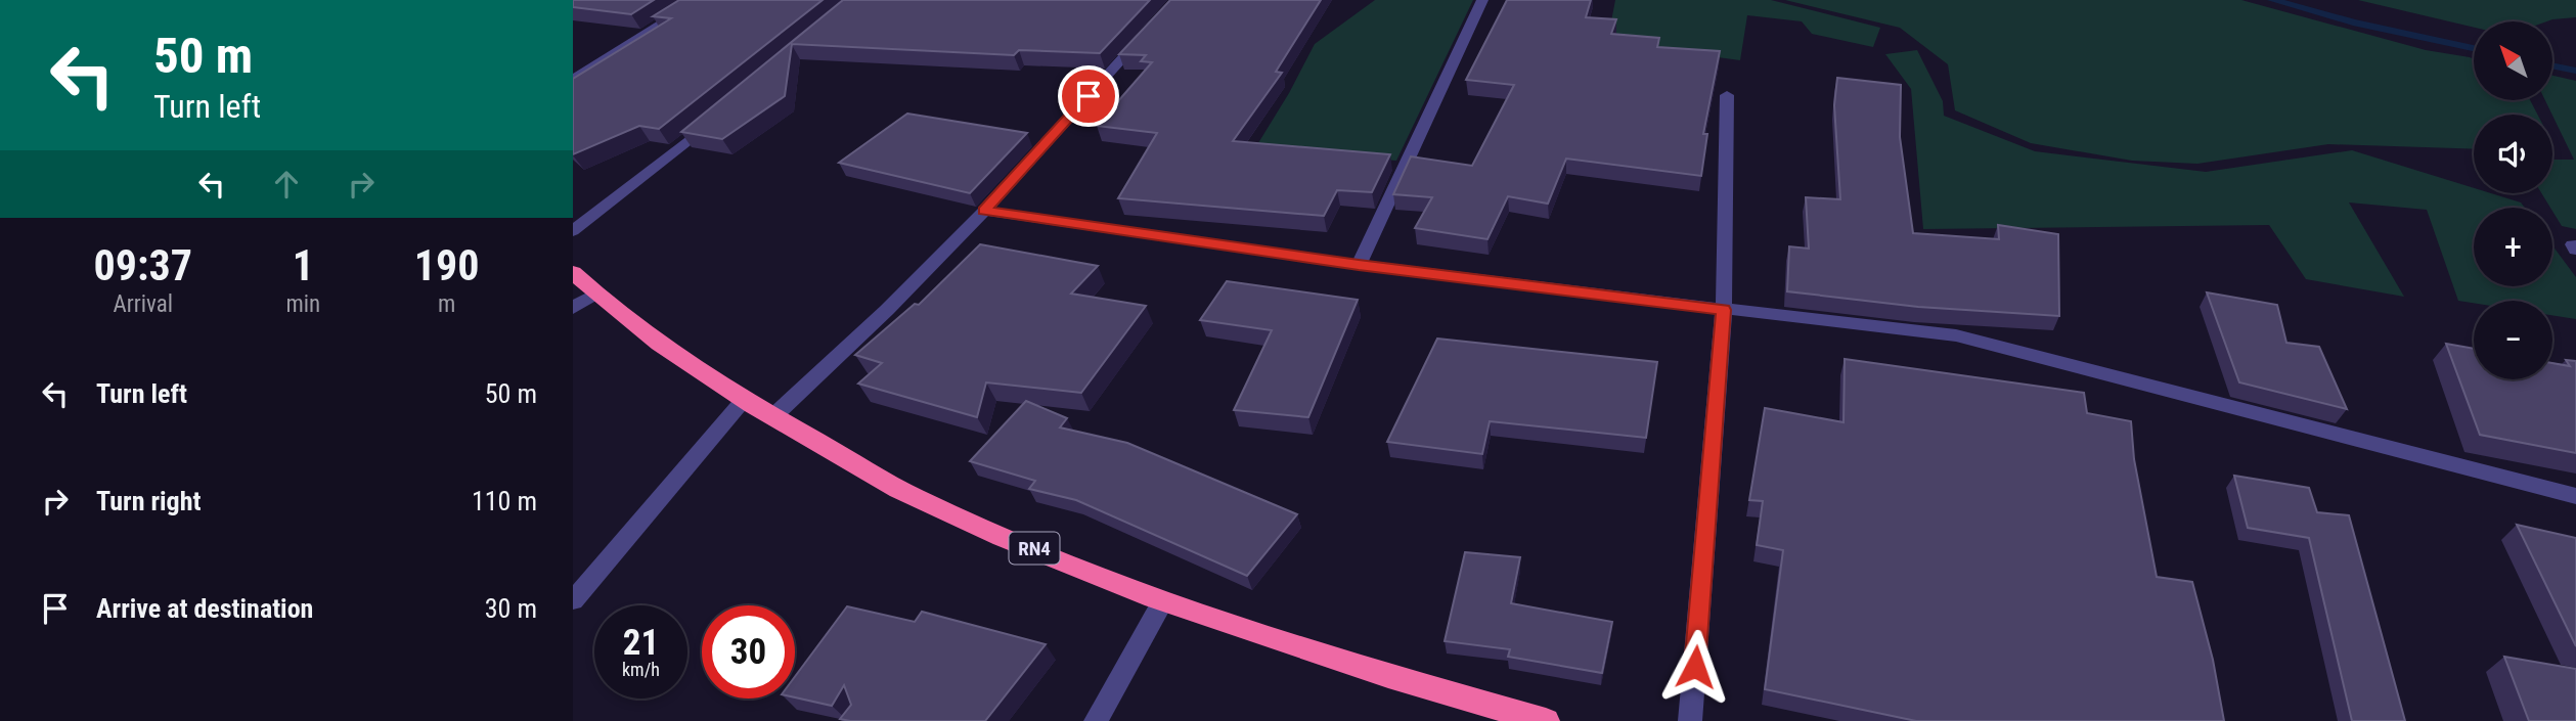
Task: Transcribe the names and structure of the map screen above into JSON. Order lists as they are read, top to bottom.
{
  "streets": {
    "highway": ["RN4"]
  },
  "north": "top left",
  "page": {
    "turn": ["50 m", "Turn left"],
    "map_buttons": ["+", "−"],
    "eta": [
      "09:37",
      "Arrival",
      "1",
      "min",
      "190",
      "m"
    ],
    "list": [
      {
        "name": "Turn left",
        "value": "50 m"
      },
      {
        "name": "Turn right",
        "value": "110 m"
      },
      {
        "name": "Arrive at destination",
        "value": "30 m"
      }
    ],
    "speed": "21 km/h",
    "limit": "30"
  }
}
